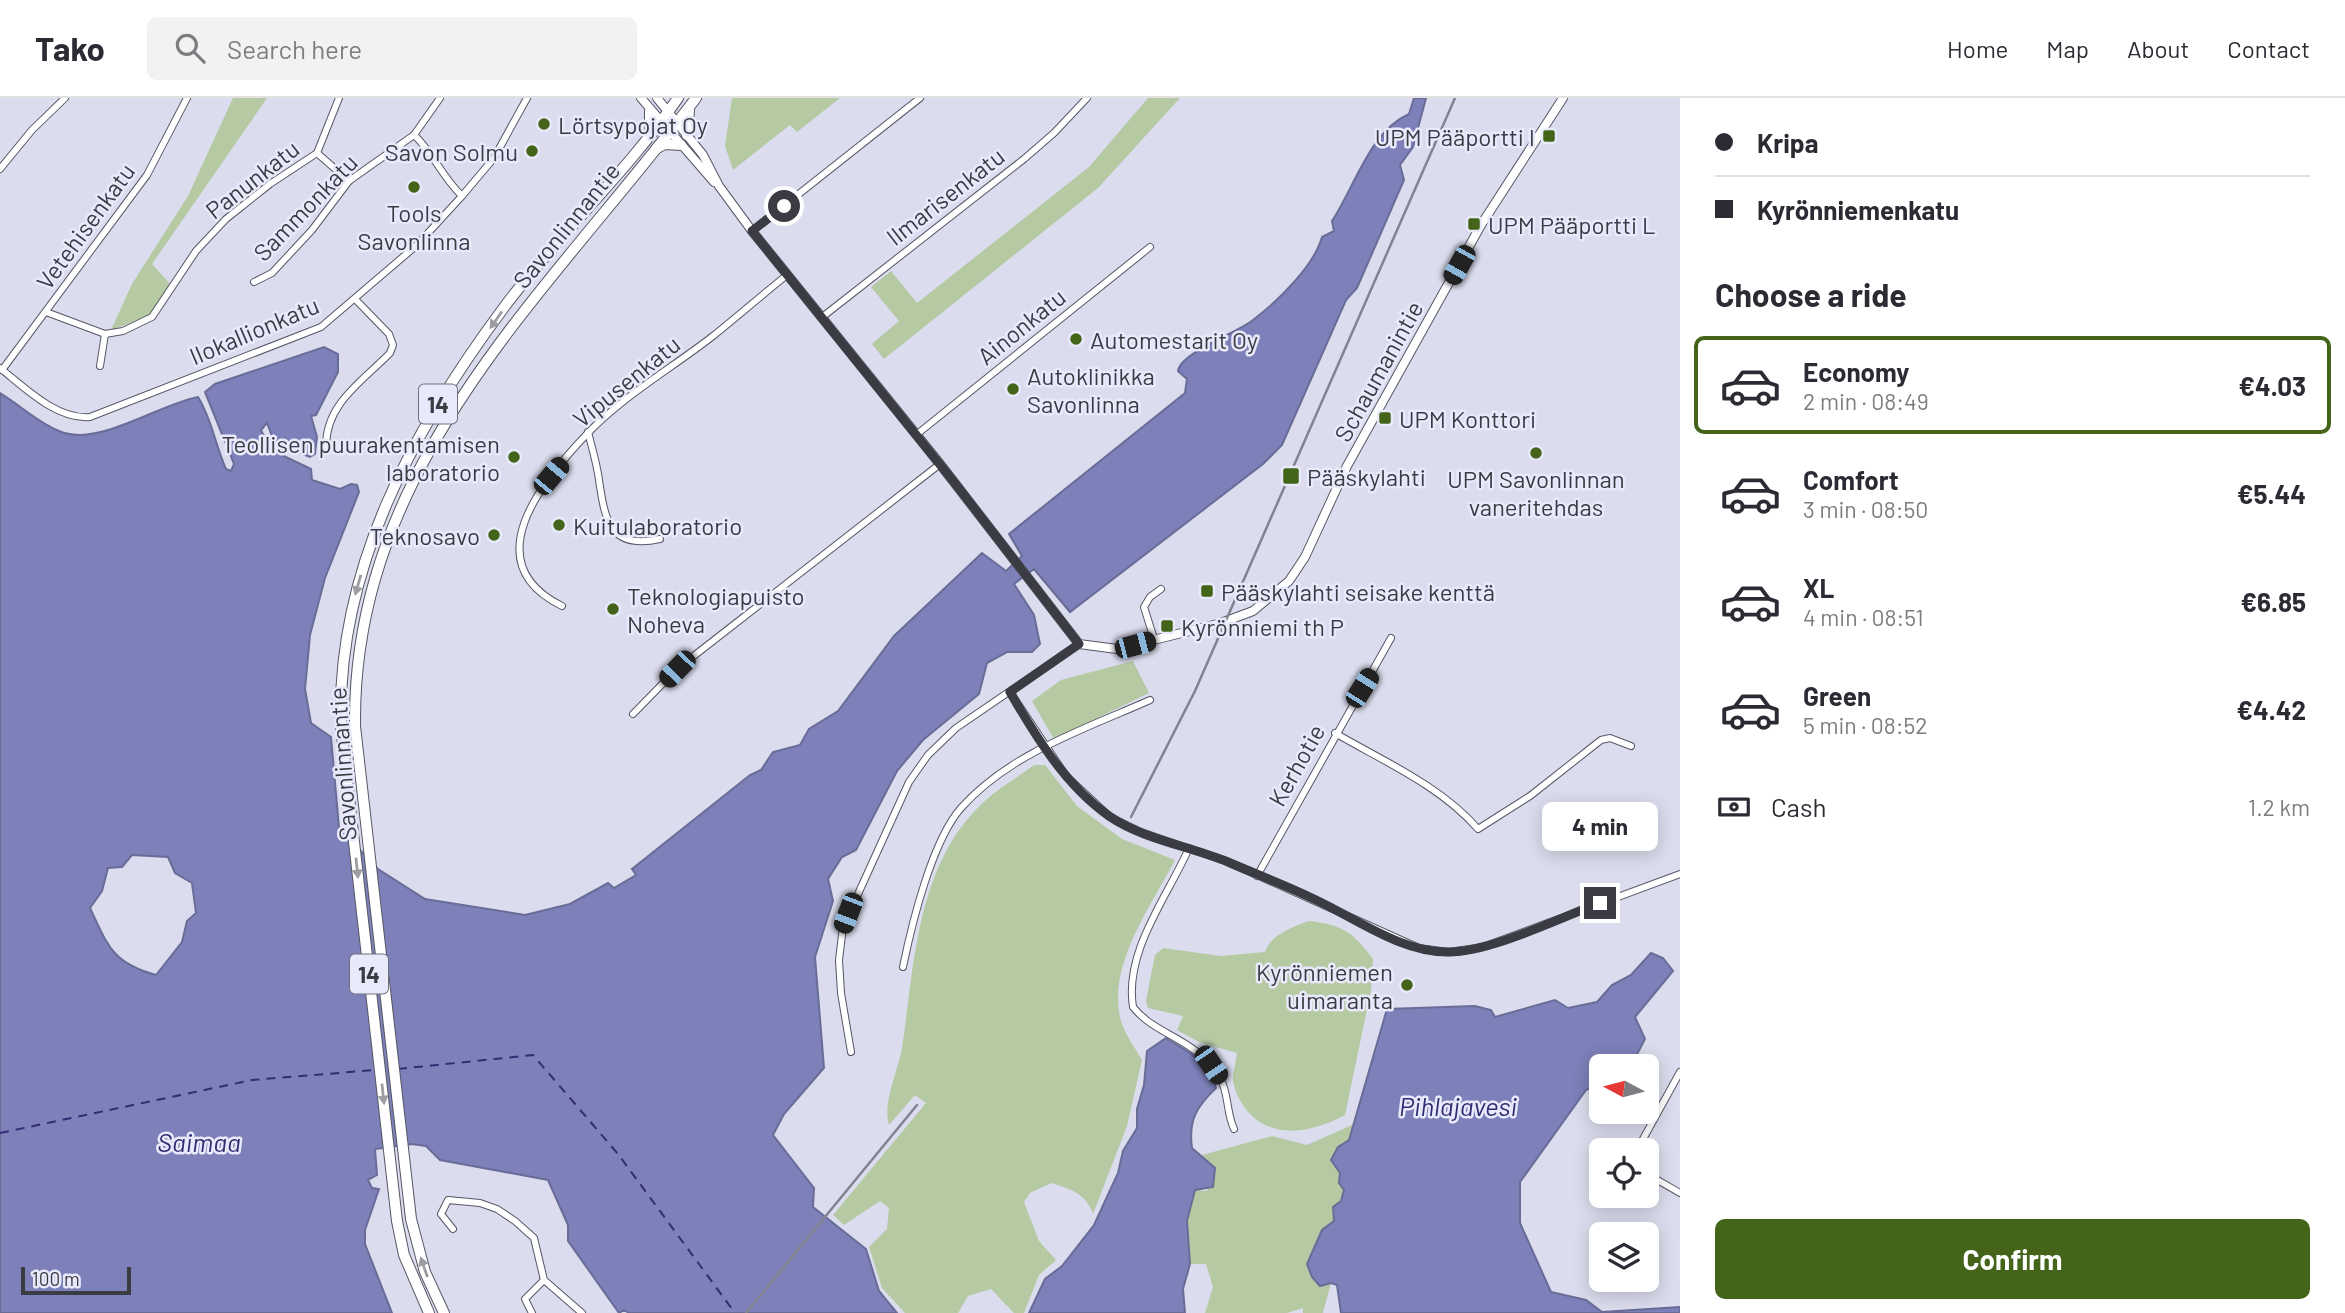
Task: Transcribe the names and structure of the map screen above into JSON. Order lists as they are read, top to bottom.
{
  "streets": {
    "highway": ["Savonlinnantie", "14"],
    "street": [
      "Panunkatu",
      "Ilmarisenkatu",
      "Sammonkatu",
      "Vetehisenkatu",
      "Ainonkatu",
      "Ilokallionkatu",
      "Schaumanintie",
      "Vipusenkatu",
      "Kerhotie"
    ]
  },
  "crossings": [
    ["Vetehisenkatu", "Ilokallionkatu"]
  ],
  "water": ["Pihlajavesi", "Saimaa"],
  "places": {
    "other": [
      "Lörtsypojat Oy",
      "Savon Solmu",
      "Tools Savonlinna",
      "Automestarit Oy",
      "Autoklinikka Savonlinna",
      "UPM Savonlinnan vaneritehdas",
      "Teollisen puurakentamisen laboratorio",
      "Kuitulaboratorio",
      "Teknosavo",
      "Teknologiapuisto Noheva",
      "Kyrönniemen uimaranta"
    ],
    "transit": [
      "UPM Pääportti I",
      "UPM Pääportti L",
      "UPM Konttori",
      "Pääskylahti",
      "Pääskylahti seisake kenttä",
      "Kyrönniemi th P"
    ]
  },
  "scale_bar": "100 m",
  "north": "left",
  "page": {
    "header": "Tako",
    "search": "Search here",
    "nav": [
      "Home",
      "Map",
      "About",
      "Contact"
    ],
    "banner": ["Kripa", "Kyrönniemenkatu"],
    "heading": "Choose a ride",
    "list": [
      {
        "name": "Economy",
        "note": "2 min · 08:49",
        "value": "€4.03"
      },
      {
        "name": "Comfort",
        "note": "3 min · 08:50",
        "value": "€5.44"
      },
      {
        "name": "XL",
        "note": "4 min · 08:51",
        "value": "€6.85"
      },
      {
        "name": "Green",
        "note": "5 min · 08:52",
        "value": "€4.42"
      }
    ],
    "pay": ["Cash", "1.2 km"],
    "bubble": "4 min",
    "buttons": "Confirm",
    "scale": "100 m"
  }
}
